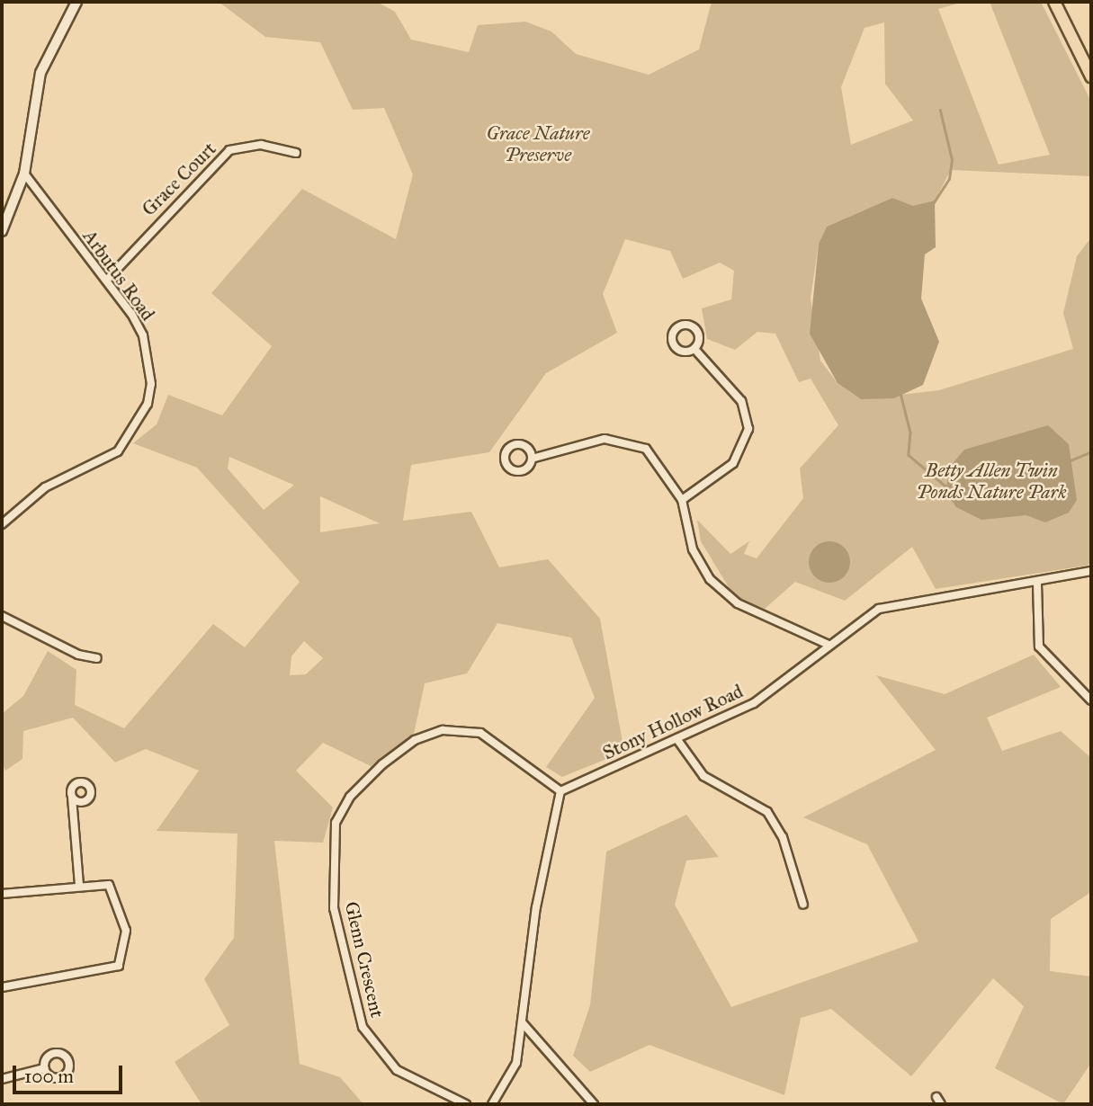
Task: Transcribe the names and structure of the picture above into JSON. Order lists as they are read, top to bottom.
{
  "streets": {
    "street": [
      "Grace Court",
      "Arbutus Road",
      "Stony Hollow Road",
      "Glenn Crescent"
    ]
  },
  "crossings": [
    ["Grace Court", "Arbutus Road"],
    ["Stony Hollow Road", "Glenn Crescent"]
  ],
  "parks": ["Grace Nature Preserve", "Betty Allen Twin Ponds Nature Park"],
  "scale_bar": "100 m"
}
